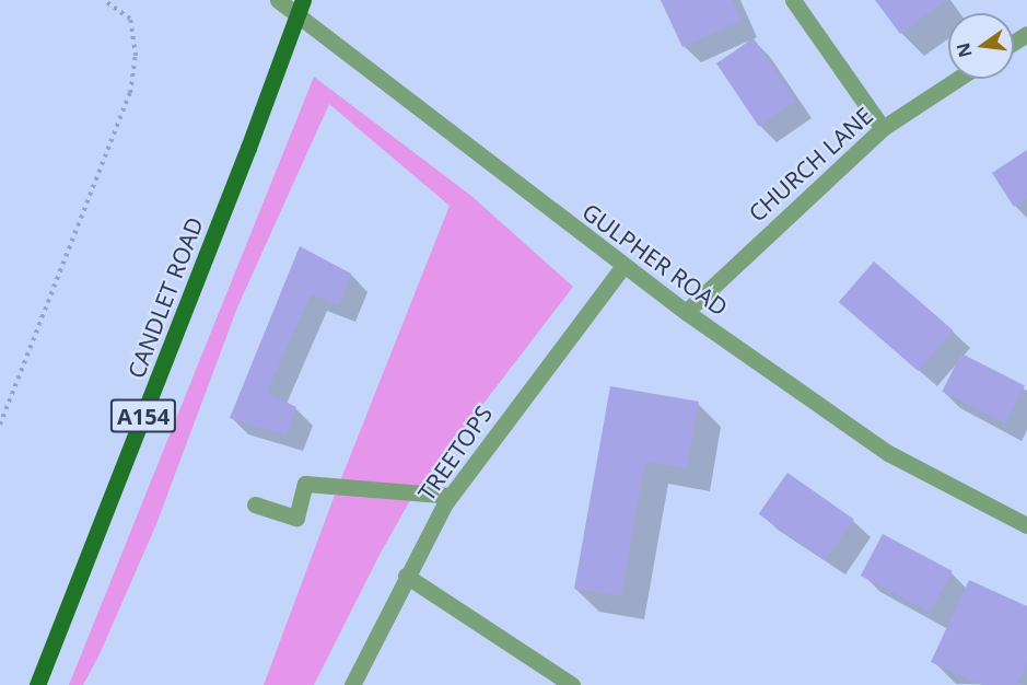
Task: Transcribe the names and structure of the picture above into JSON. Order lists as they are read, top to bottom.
{
  "streets": {
    "main road": ["CANDLET ROAD", "A154"],
    "street": ["CHURCH LANE", "GULPHER ROAD", "TREETOPS"]
  },
  "crossings": [
    ["CHURCH LANE", "GULPHER ROAD"],
    ["GULPHER ROAD", "TREETOPS"]
  ],
  "north": "left"
}
